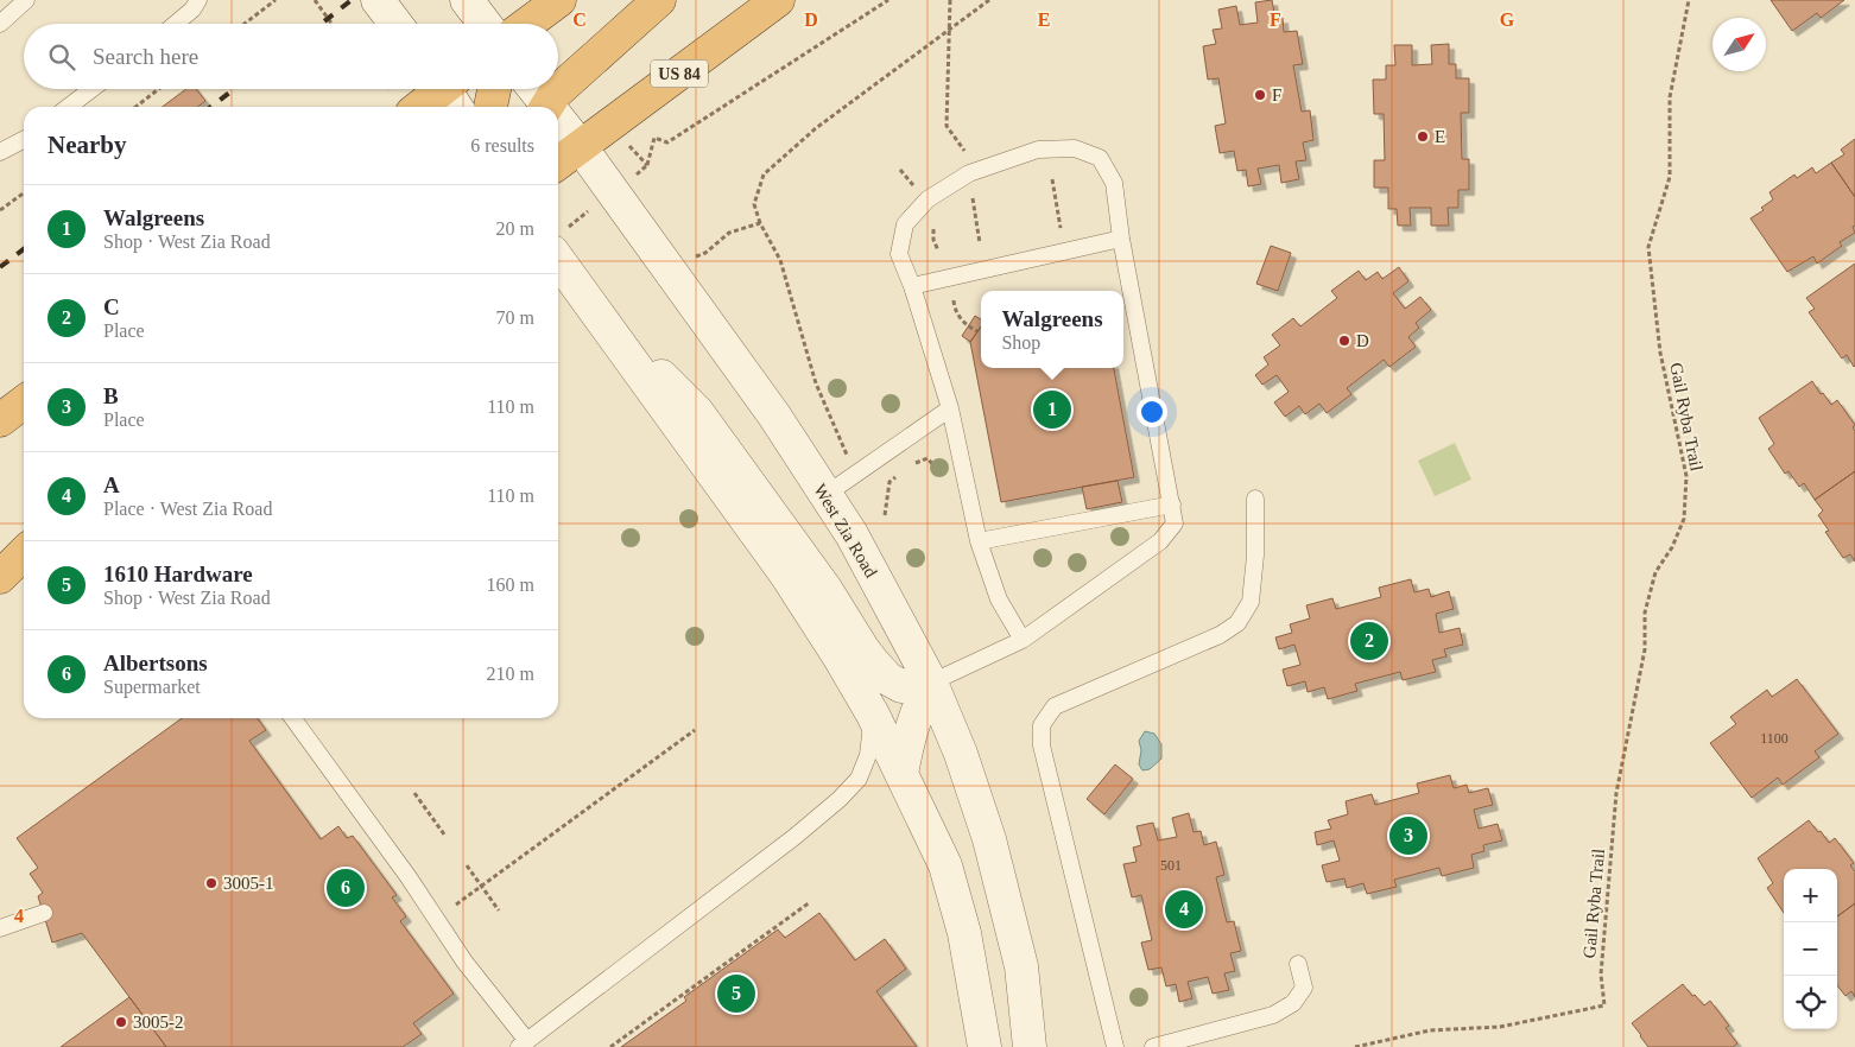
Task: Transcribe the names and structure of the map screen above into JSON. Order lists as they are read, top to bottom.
{
  "streets": {
    "highway": ["US 84"],
    "street": ["West Zia Road"],
    "path": ["Gail Ryba Trail"]
  },
  "crossings": [
    ["US 84", "West Zia Road"]
  ],
  "places": [
    "F",
    "E",
    "D",
    "3005-1",
    "3005-2"
  ],
  "house_numbers": ["1100", "501"],
  "north": "top right",
  "page": {
    "search": "Search here",
    "heading": ["Nearby", "6 results"],
    "list": [
      {
        "mark": "1",
        "name": "Walgreens",
        "note": "Shop · West Zia Road",
        "value": "20 m"
      },
      {
        "mark": "2",
        "name": "C",
        "note": "Place",
        "value": "70 m"
      },
      {
        "mark": "3",
        "name": "B",
        "note": "Place",
        "value": "110 m"
      },
      {
        "mark": "4",
        "name": "A",
        "note": "Place · West Zia Road",
        "value": "110 m"
      },
      {
        "mark": "5",
        "name": "1610 Hardware",
        "note": "Shop · West Zia Road",
        "value": "160 m"
      },
      {
        "mark": "6",
        "name": "Albertsons",
        "note": "Supermarket",
        "value": "210 m"
      }
    ],
    "popup": ["Walgreens", "Shop"],
    "pins": [
      "1",
      "2",
      "3",
      "6",
      "4",
      "5"
    ],
    "map_buttons": ["+", "−"]
  },
  "grid": {
    "columns": [
      "C",
      "D",
      "E",
      "F",
      "G"
    ],
    "rows": ["4"]
  }
}
